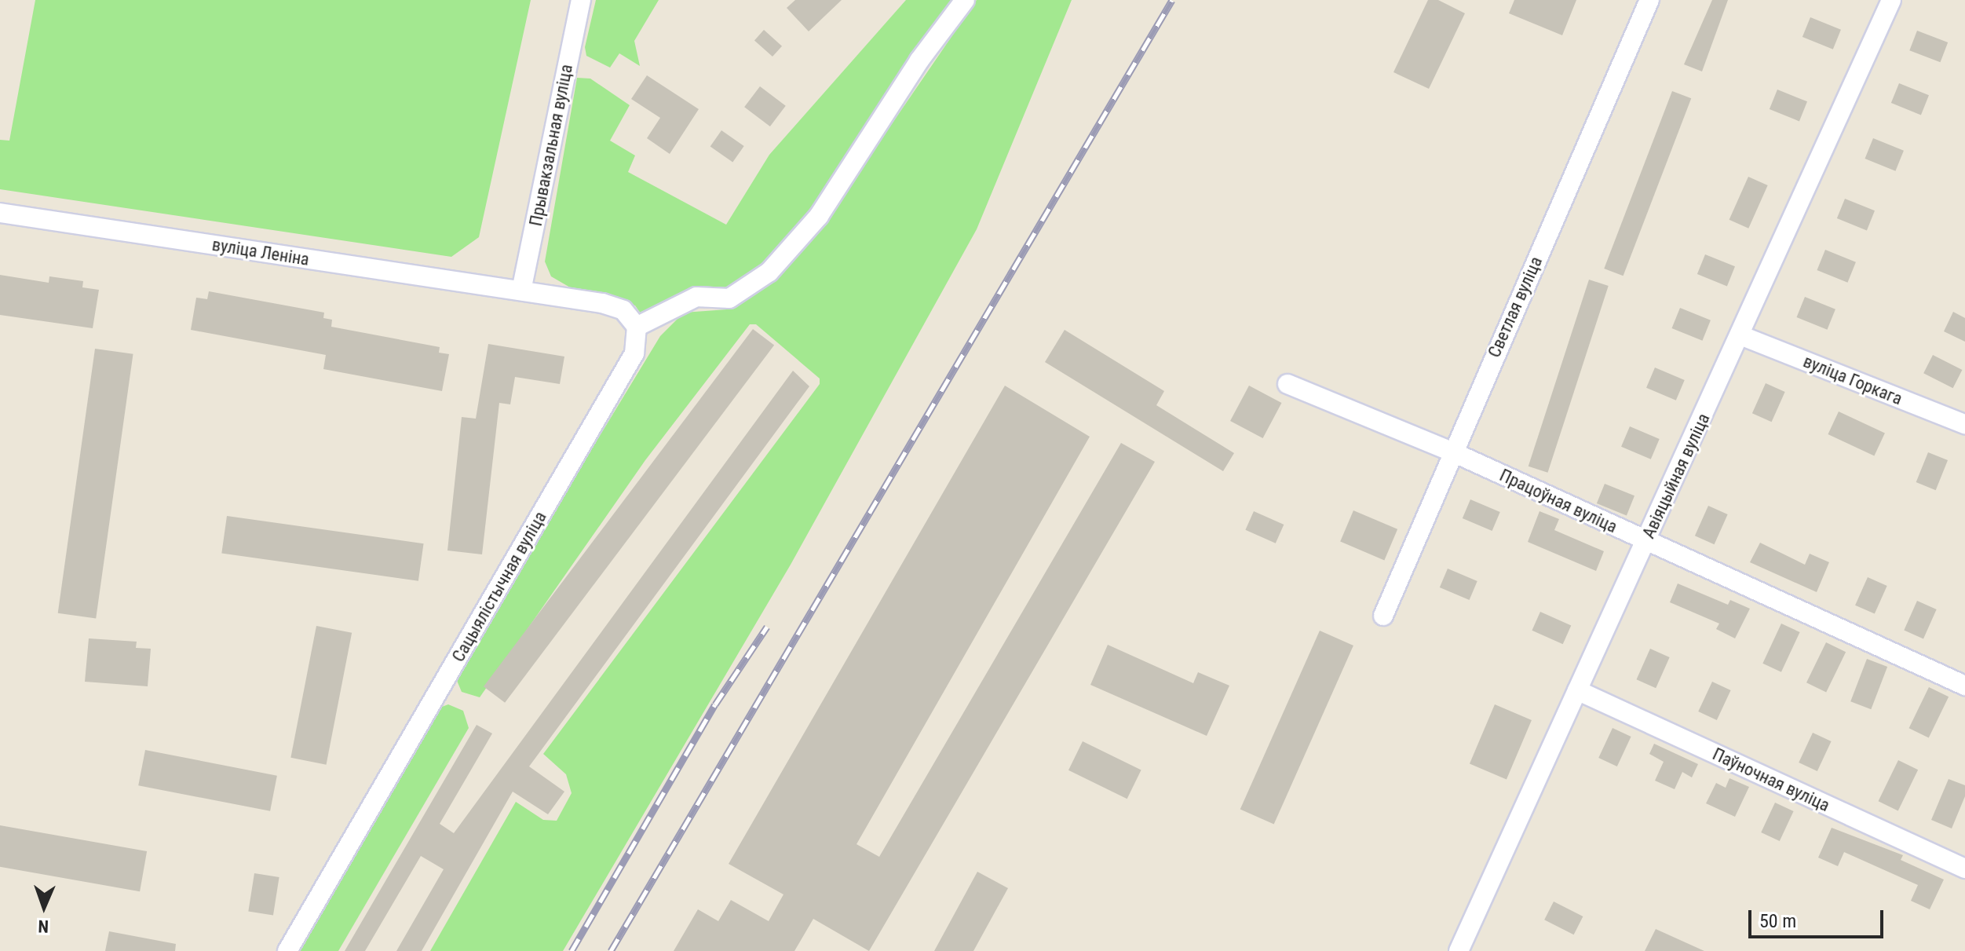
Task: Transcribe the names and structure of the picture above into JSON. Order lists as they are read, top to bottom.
{
  "streets": {
    "street": [
      "Прывакзальная вуліца",
      "вуліца Леніна",
      "Светлая вуліца",
      "вуліца Горкага",
      "Авіяцыйная вуліца",
      "Працоўная вуліца",
      "Сацыялістычная вуліца",
      "Паўночная вуліца"
    ]
  },
  "crossings": [
    ["Прывакзальная вуліца", "вуліца Леніна"],
    ["Светлая вуліца", "Працоўная вуліца"],
    ["вуліца Горкага", "Авіяцыйная вуліца"],
    ["Авіяцыйная вуліца", "Працоўная вуліца"],
    ["Авіяцыйная вуліца", "Паўночная вуліца"]
  ],
  "scale_bar": "50 m",
  "north": "bottom"
}
